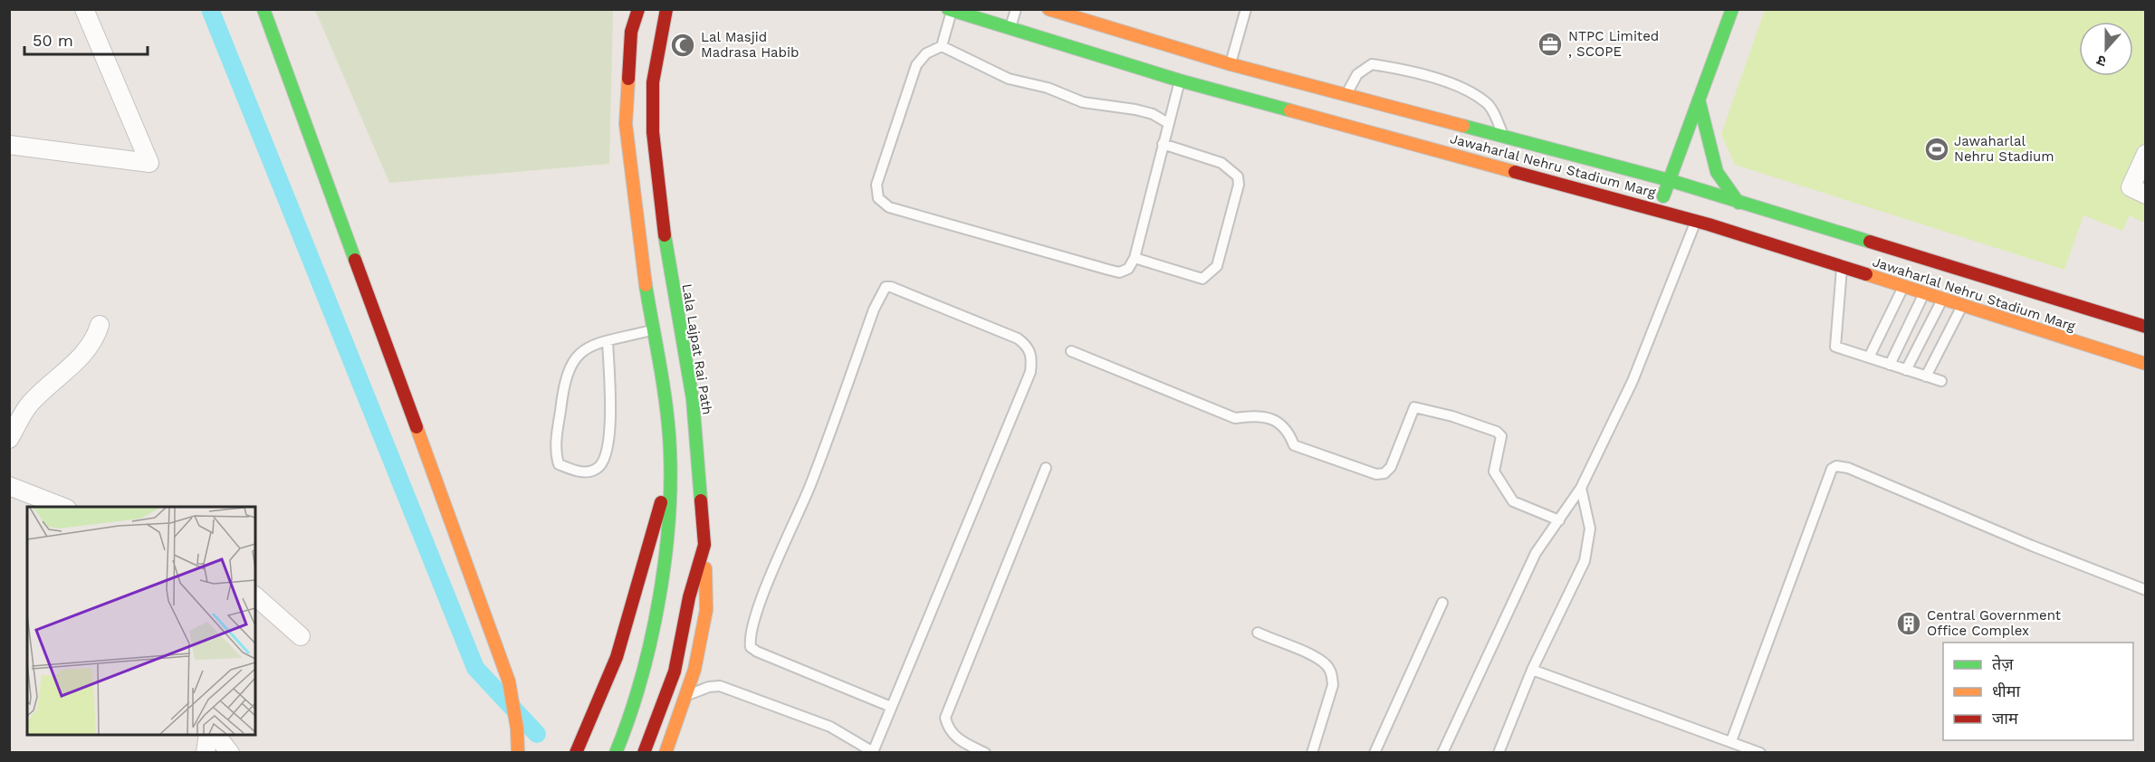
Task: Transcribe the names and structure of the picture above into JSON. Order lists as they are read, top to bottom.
{
  "streets": {
    "main road": ["Jawaharlal Nehru Stadium Marg", "Lala Lajpat Rai Path"]
  },
  "places": {
    "office": ["NTPC Limited , SCOPE"],
    "mosque": ["Lal Masjid Madrasa Habib"],
    "sports": ["Jawaharlal Nehru Stadium"],
    "building": ["Central Government Office Complex"]
  },
  "legend": ["तेज़", "धीमा", "जाम"],
  "scale_bar": "50 m",
  "north": "bottom"
}
